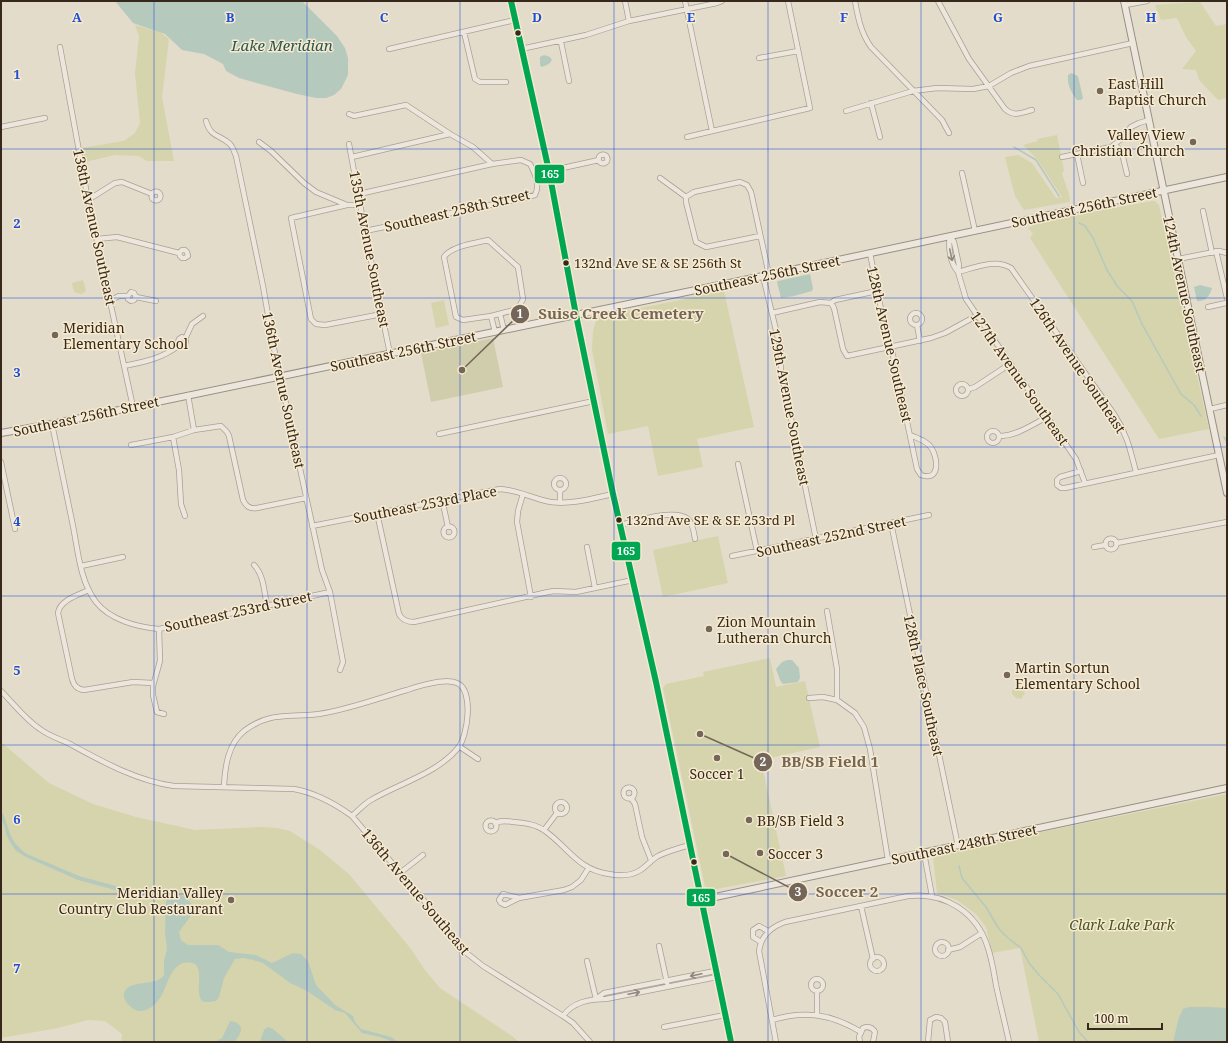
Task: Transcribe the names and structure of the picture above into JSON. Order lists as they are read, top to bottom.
{
  "streets": {
    "main road": ["Southeast 256th Street", "124th Avenue Southeast", "Southeast 248th Street"],
    "street": [
      "Southeast 258th Street",
      "138th Avenue Southeast",
      "135th Avenue Southeast",
      "128th Avenue Southeast",
      "126th Avenue Southeast",
      "127th Avenue Southeast",
      "136th Avenue Southeast",
      "129th Avenue Southeast",
      "Southeast 253rd Place",
      "Southeast 252nd Street",
      "Southeast 253rd Street",
      "128th Place Southeast"
    ]
  },
  "crossings": [
    ["Southeast 256th Street", "138th Avenue Southeast"],
    ["Southeast 256th Street", "135th Avenue Southeast"],
    ["Southeast 256th Street", "124th Avenue Southeast"],
    ["Southeast 256th Street", "128th Avenue Southeast"],
    ["Southeast 256th Street", "127th Avenue Southeast"],
    ["Southeast 256th Street", "136th Avenue Southeast"],
    ["Southeast 256th Street", "129th Avenue Southeast"],
    ["Southeast 256th Street", "Southeast 253rd Street"],
    ["Southeast 258th Street", "135th Avenue Southeast"],
    ["126th Avenue Southeast", "127th Avenue Southeast"],
    ["136th Avenue Southeast", "Southeast 253rd Place"],
    ["136th Avenue Southeast", "Southeast 253rd Street"],
    ["129th Avenue Southeast", "Southeast 252nd Street"],
    ["Southeast 252nd Street", "128th Place Southeast"],
    ["128th Place Southeast", "Southeast 248th Street"]
  ],
  "water": ["Lake Meridian"],
  "parks": ["Clark Lake Park"],
  "places": [
    "East Hill Baptist Church",
    "Valley View Christian Church",
    "132nd Ave SE & SE 256th St",
    "Meridian Elementary School",
    "Suise Creek Cemetery",
    "132nd Ave SE & SE 253rd Pl",
    "Zion Mountain Lutheran Church",
    "Martin Sortun Elementary School",
    "BB/SB Field 1",
    "Soccer 1",
    "BB/SB Field 3",
    "Soccer 3",
    "Soccer 2",
    "Meridian Valley Country Club Restaurant"
  ],
  "lines": ["transit line 165"],
  "scale_bar": "100 m",
  "grid": {
    "columns": [
      "A",
      "B",
      "C",
      "D",
      "E",
      "F",
      "G",
      "H"
    ],
    "rows": [
      "1",
      "2",
      "3",
      "4",
      "5",
      "6",
      "7"
    ]
  }
}
